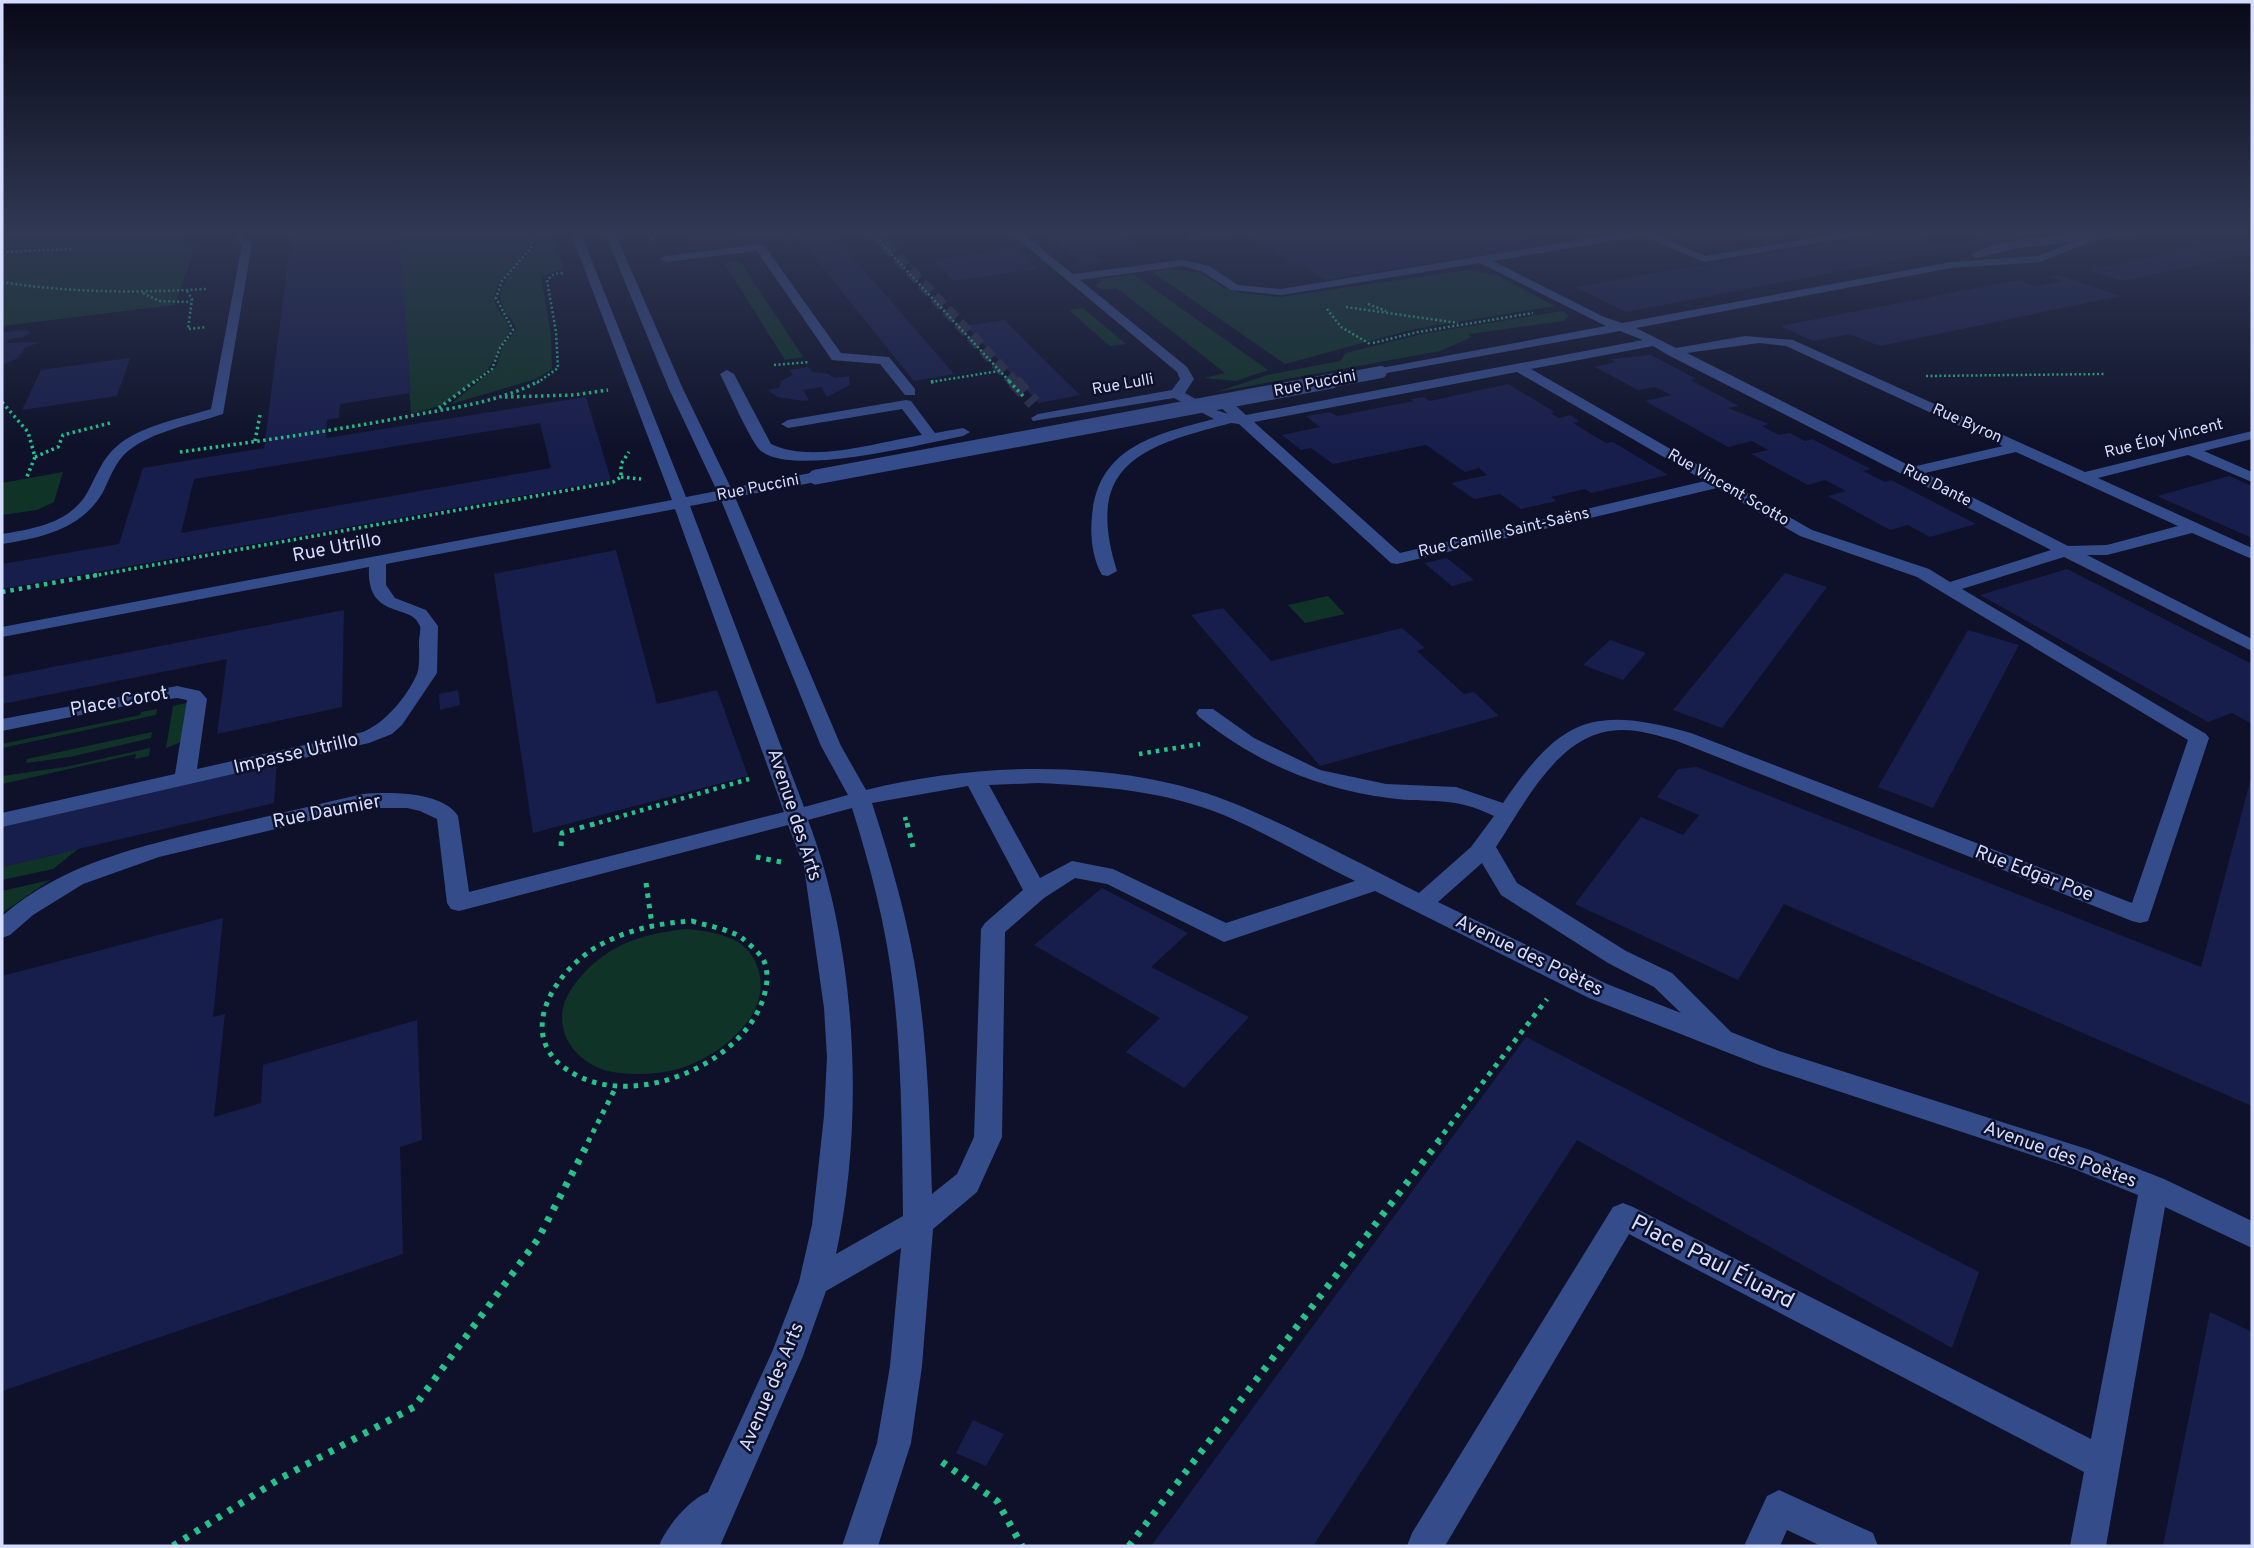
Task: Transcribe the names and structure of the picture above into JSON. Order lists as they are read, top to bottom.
{
  "streets": {
    "street": [
      "Rue Puccini",
      "Rue Lulli",
      "Rue Byron",
      "Rue Éloy Vincent",
      "Rue Dante",
      "Rue Vincent Scotto",
      "Rue Camille Saint-Saëns",
      "Rue Utrillo",
      "Place Corot",
      "Impasse Utrillo",
      "Rue Daumier",
      "Avenue des Arts",
      "Rue Edgar Poe",
      "Avenue des Poètes",
      "Place Paul Éluard"
    ]
  },
  "crossings": [
    ["Rue Puccini", "Rue Dante"],
    ["Rue Puccini", "Rue Camille Saint-Saëns"],
    ["Rue Puccini", "Rue Utrillo"],
    ["Rue Puccini", "Avenue des Arts"],
    ["Rue Byron", "Rue Éloy Vincent"],
    ["Rue Byron", "Rue Dante"],
    ["Rue Vincent Scotto", "Rue Camille Saint-Saëns"],
    ["Rue Vincent Scotto", "Rue Edgar Poe"],
    ["Rue Utrillo", "Impasse Utrillo"],
    ["Rue Utrillo", "Avenue des Arts"],
    ["Place Corot", "Impasse Utrillo"],
    ["Rue Daumier", "Avenue des Arts"],
    ["Rue Daumier", "Avenue des Poètes"],
    ["Avenue des Arts", "Avenue des Poètes"],
    ["Rue Edgar Poe", "Avenue des Poètes"]
  ]
}
